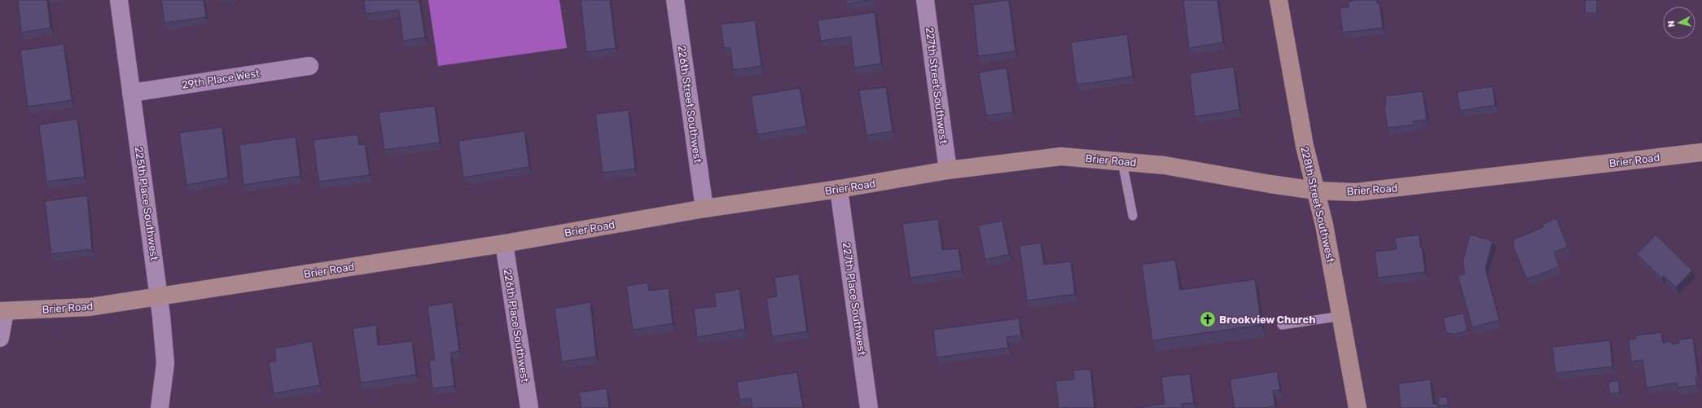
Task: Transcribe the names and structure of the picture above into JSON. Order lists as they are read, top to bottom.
{
  "streets": {
    "main road": ["Brier Road", "228th Street Southwest"],
    "street": [
      "29th Place West",
      "227th Street Southwest",
      "226th Street Southwest",
      "225th Place Southwest",
      "227th Place Southwest",
      "226th Place Southwest"
    ]
  },
  "crossings": [
    ["29th Place West", "225th Place Southwest"],
    ["227th Street Southwest", "Brier Road"],
    ["226th Street Southwest", "Brier Road"],
    ["Brier Road", "225th Place Southwest"],
    ["Brier Road", "228th Street Southwest"],
    ["Brier Road", "227th Place Southwest"],
    ["Brier Road", "226th Place Southwest"]
  ],
  "places": {
    "church": ["Brookview Church"]
  },
  "north": "left"
}
